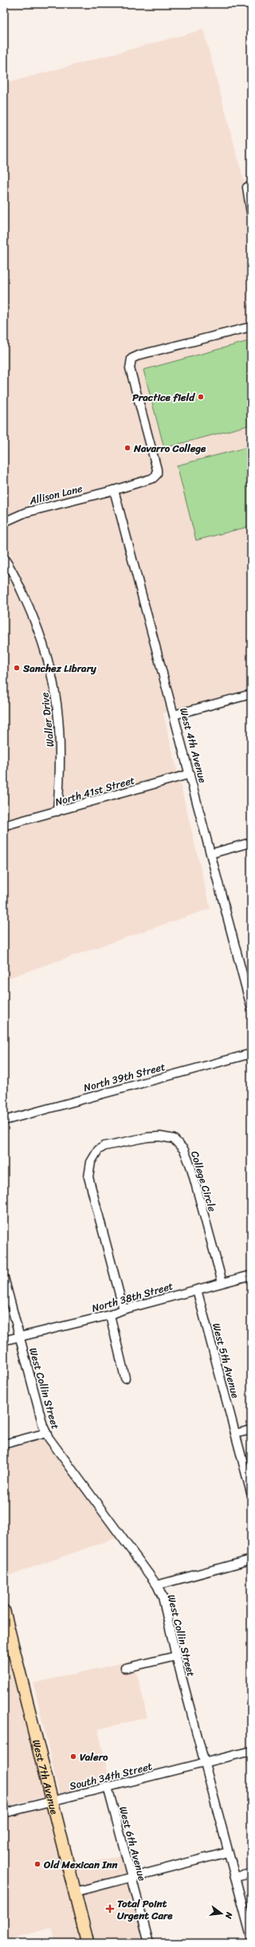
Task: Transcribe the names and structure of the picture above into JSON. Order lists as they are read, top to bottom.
{
  "streets": {
    "main road": ["West 7th Avenue"],
    "street": [
      "Allison Lane",
      "Waller Drive",
      "West 4th Avenue",
      "North 41st Street",
      "North 39th Street",
      "College Circle",
      "North 38th Street",
      "West 5th Avenue",
      "West Collin Street",
      "South 34th Street",
      "West 6th Avenue"
    ]
  },
  "crossings": [
    ["Allison Lane", "West 4th Avenue"],
    ["Waller Drive", "North 41st Street"],
    ["West 4th Avenue", "North 41st Street"],
    ["College Circle", "North 38th Street"],
    ["North 38th Street", "West 5th Avenue"],
    ["North 38th Street", "West Collin Street"],
    ["West Collin Street", "South 34th Street"],
    ["South 34th Street", "West 7th Avenue"],
    ["South 34th Street", "West 6th Avenue"]
  ],
  "places": {
    "other": [
      "Practice field",
      "Navarro College",
      "Sanchez Library",
      "Valero",
      "Old Mexican Inn"
    ],
    "health": ["Total Point Urgent Care"]
  },
  "north": "right"
}
